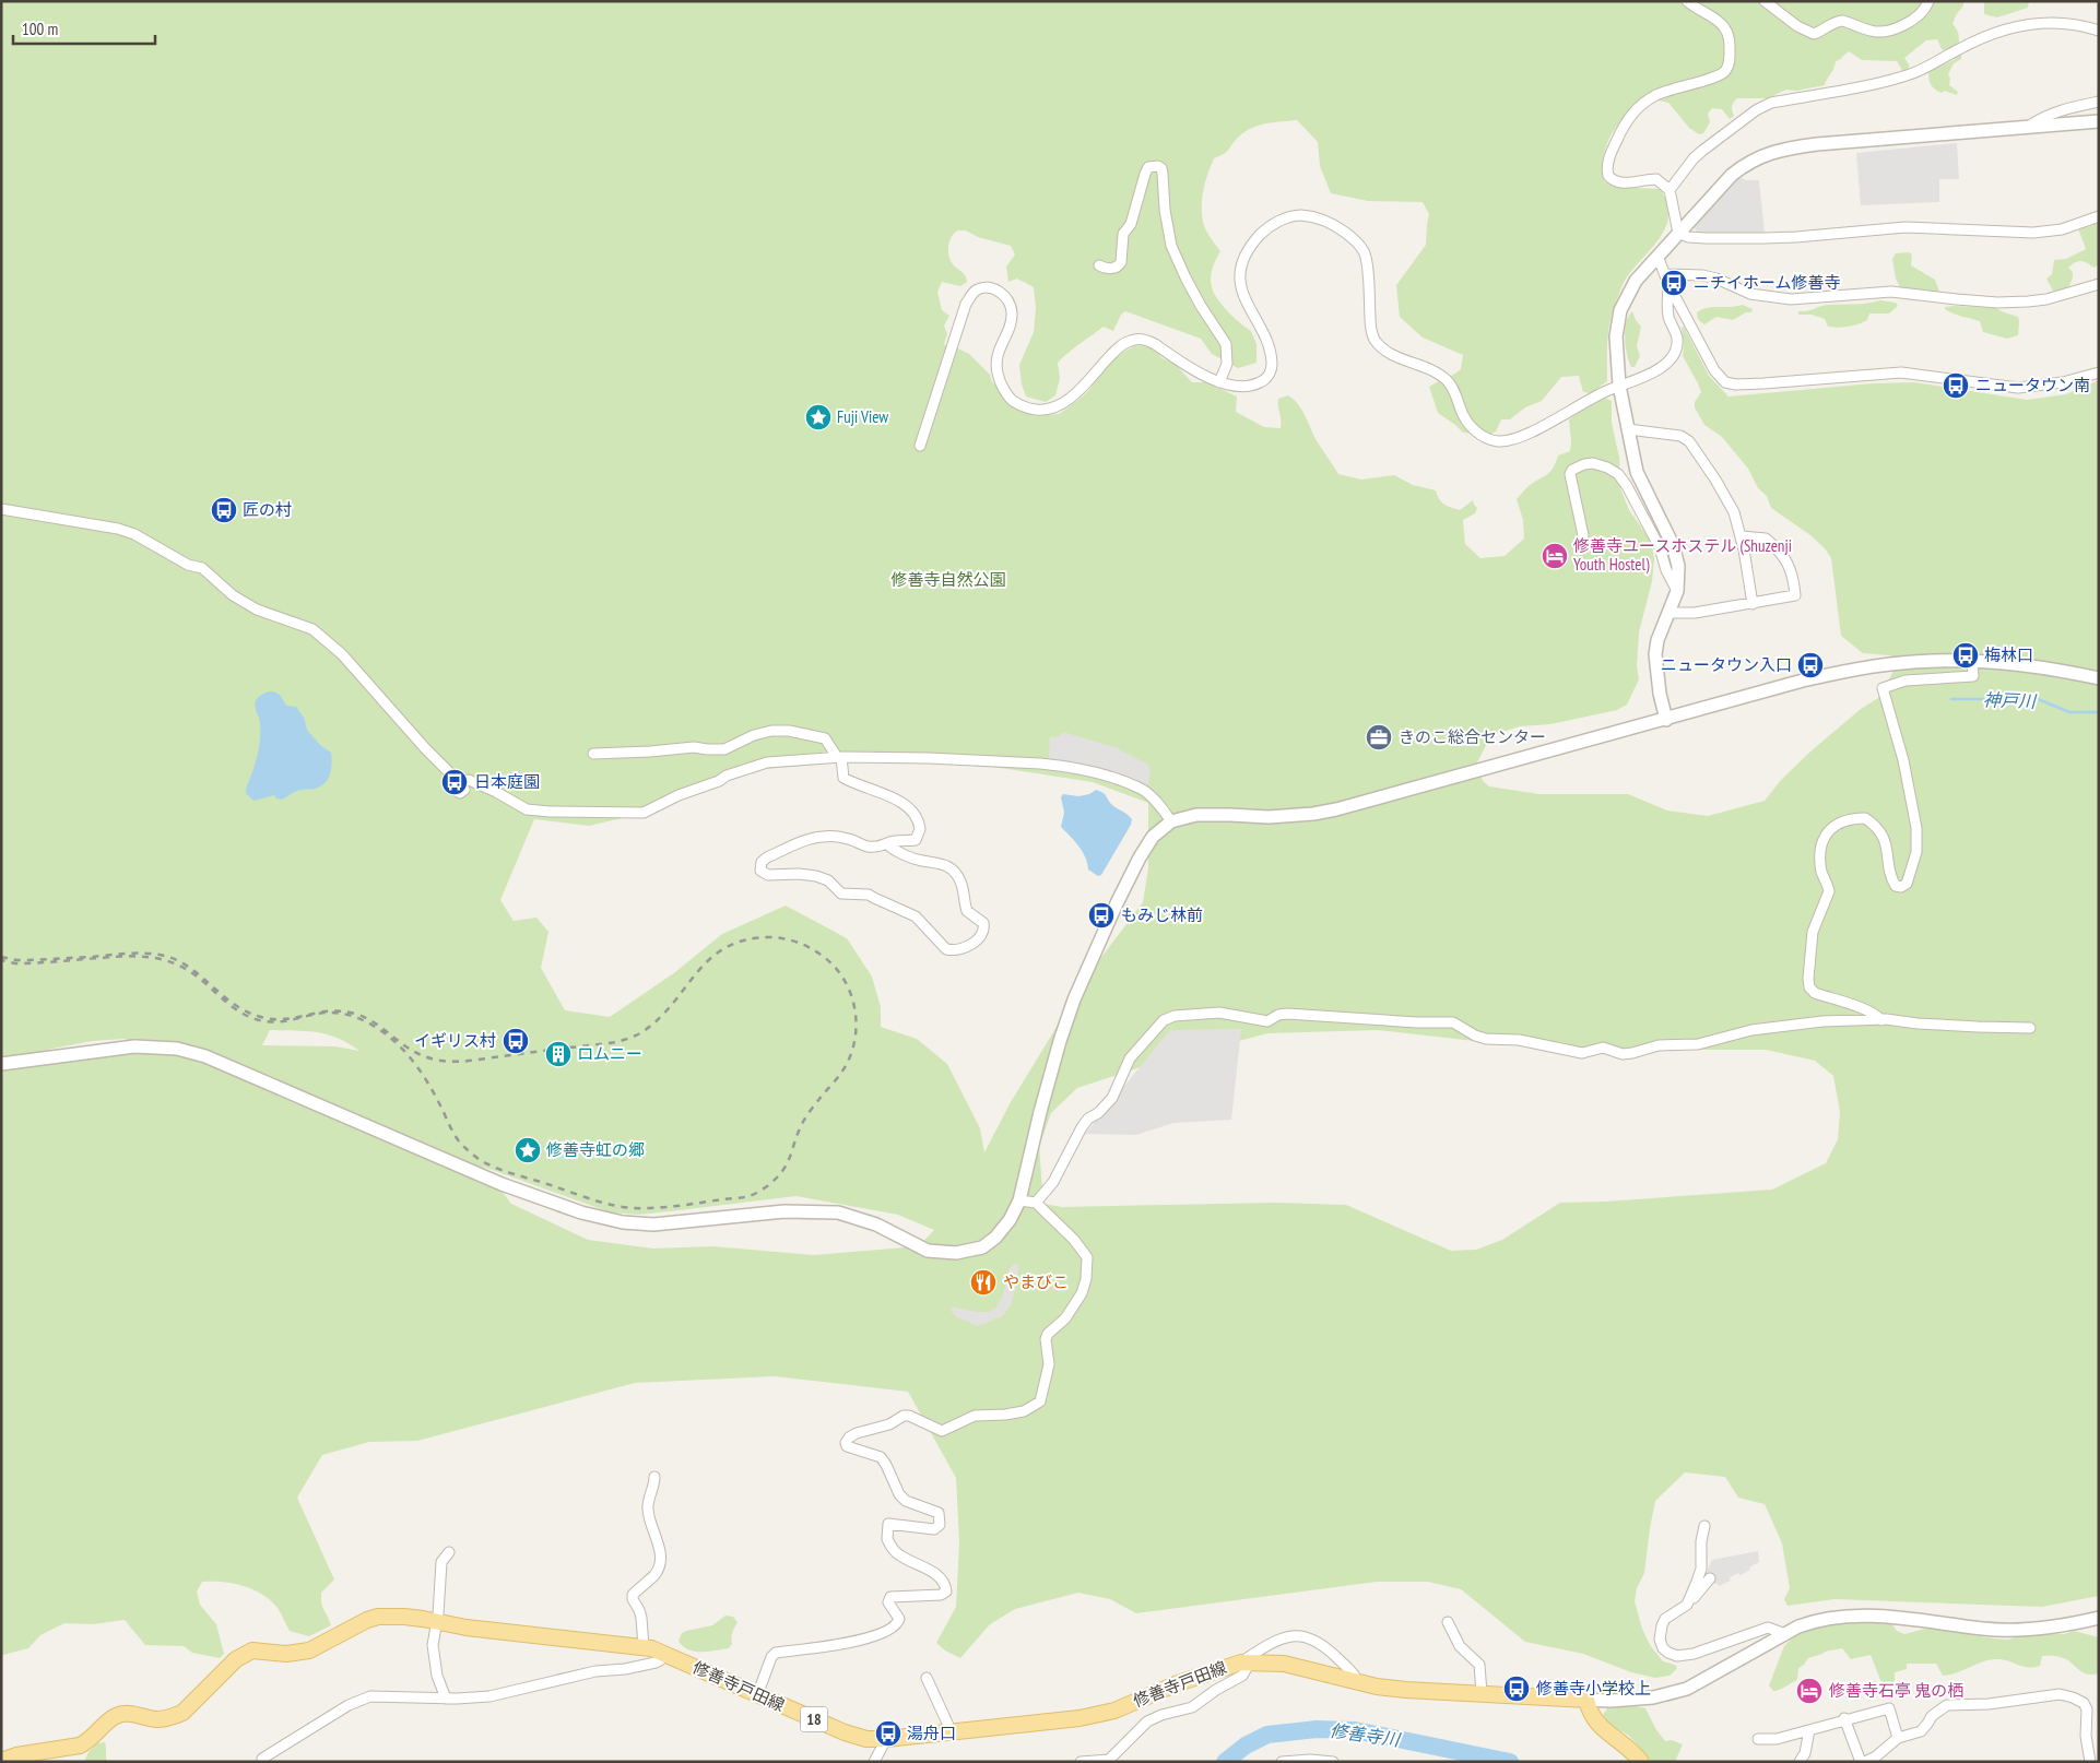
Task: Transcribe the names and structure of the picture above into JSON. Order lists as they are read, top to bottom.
{
  "streets": {
    "main road": ["修善寺戸田線", "18"]
  },
  "water": ["神戸川", "修善寺川"],
  "parks": ["修善寺自然公園"],
  "places": {
    "bus stop": [
      "ニチイホーム修善寺",
      "ニュータウン南",
      "匠の村",
      "梅林口",
      "ニュータウン入口",
      "日本庭園",
      "もみじ林前",
      "イギリス村",
      "修善寺小学校上",
      "湯舟口"
    ],
    "place": ["Fuji View", "修善寺虹の郷"],
    "hotel": ["修善寺ユースホステル (Shuzenji Youth Hostel)", "修善寺石亭 鬼の栖"],
    "office": ["きのこ総合センター"],
    "building": ["ロムニー"],
    "restaurant": ["やまびこ"]
  },
  "scale_bar": "100 m"
}
